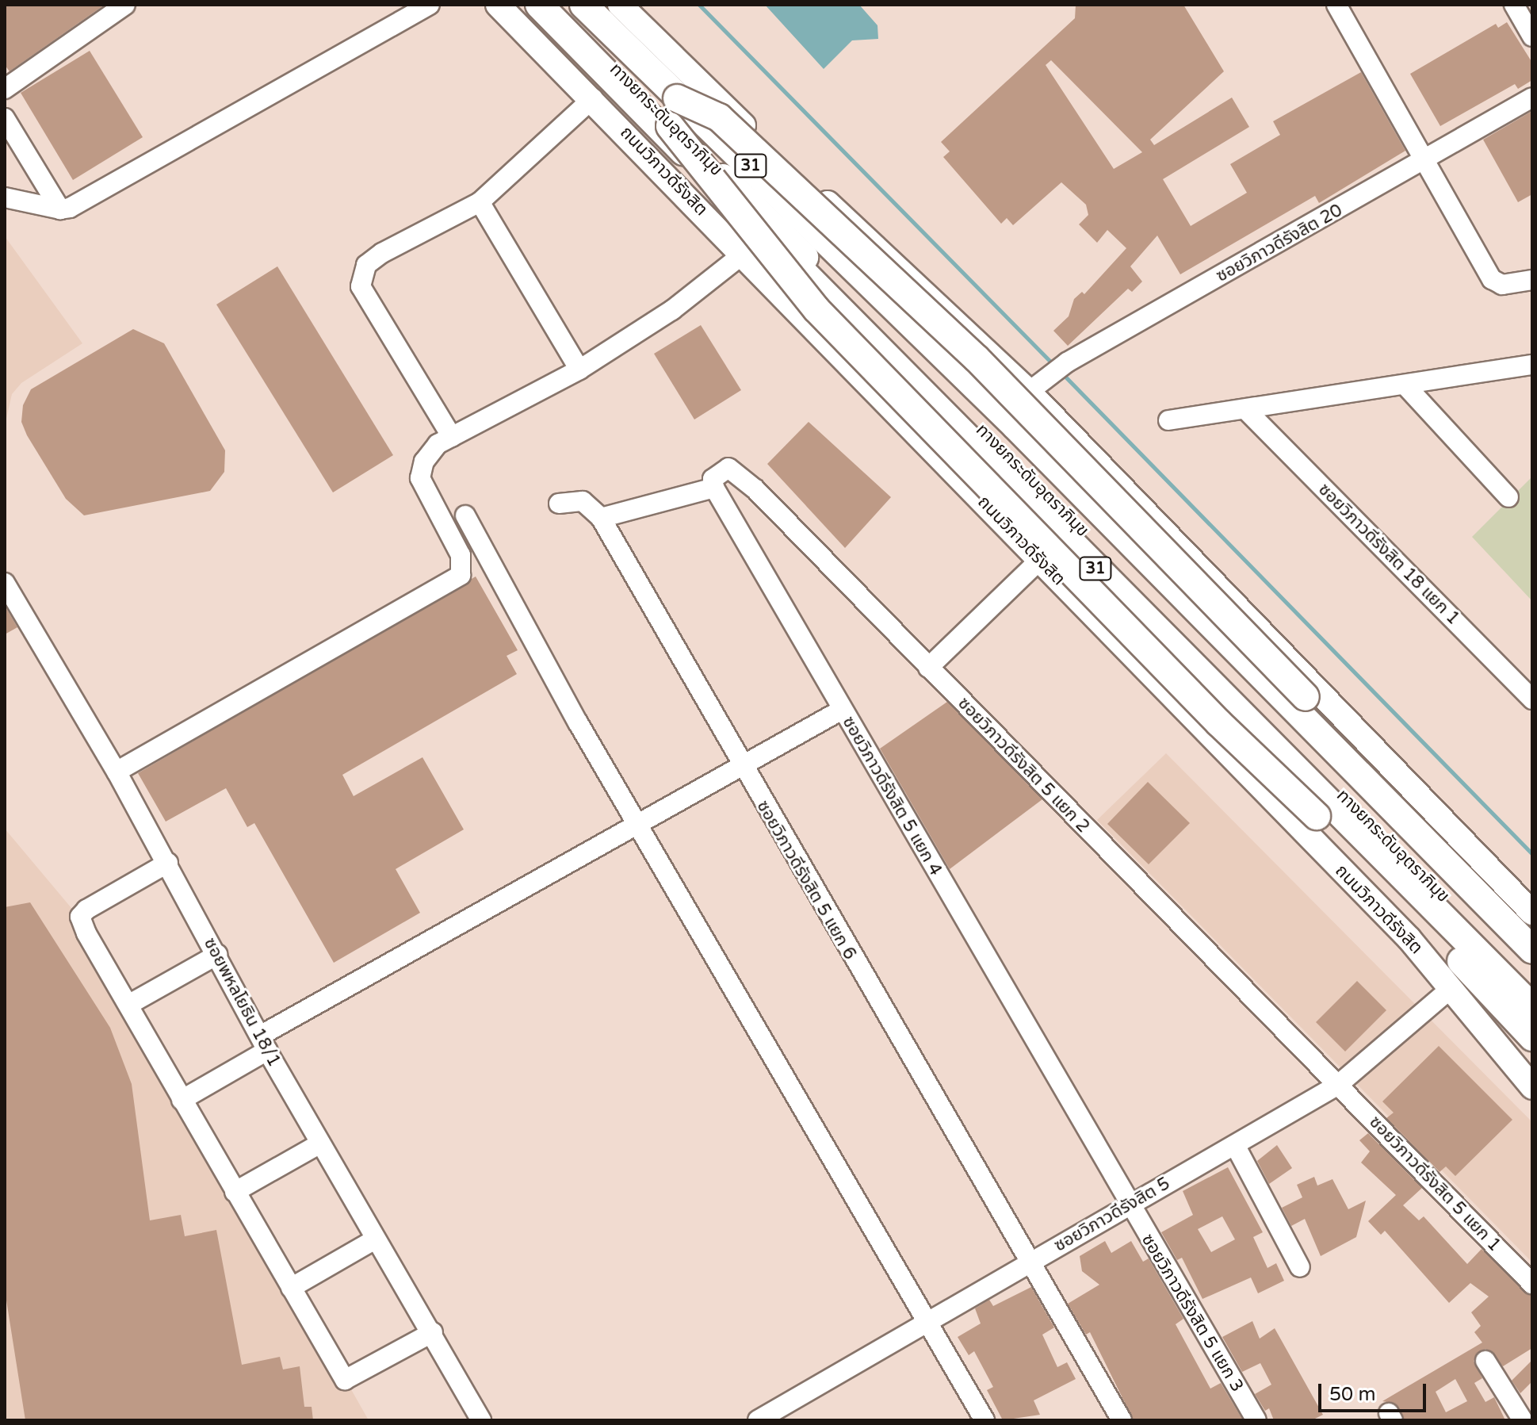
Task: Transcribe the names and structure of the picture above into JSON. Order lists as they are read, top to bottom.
{
  "streets": {
    "highway": ["ทางยกระดับอุตราภิมุข", "31", "ถนนวิภาวดีรังสิต"],
    "street": [
      "ซอยวิภาวดีรังสิต 20",
      "ซอยวิภาวดีรังสิต 18 แยก 1",
      "ซอยวิภาวดีรังสิต 5 แยก 2",
      "ซอยวิภาวดีรังสิต 5 แยก 4",
      "ซอยวิภาวดีรังสิต 5 แยก 6",
      "ซอยพหลโยธิน 18/1",
      "ซอยวิภาวดีรังสิต 5 แยก 1",
      "ซอยวิภาวดีรังสิต 5",
      "ซอยวิภาวดีรังสิต 5 แยก 3"
    ]
  },
  "crossings": [
    ["ทางยกระดับอุตราภิมุข", "31"],
    ["31", "ซอยวิภาวดีรังสิต 20"],
    ["ถนนวิภาวดีรังสิต", "ซอยวิภาวดีรังสิต 5"],
    ["ซอยวิภาวดีรังสิต 5 แยก 2", "ซอยวิภาวดีรังสิต 5 แยก 4"],
    ["ซอยวิภาวดีรังสิต 5 แยก 2", "ซอยวิภาวดีรังสิต 5 แยก 1"],
    ["ซอยวิภาวดีรังสิต 5 แยก 2", "ซอยวิภาวดีรังสิต 5"],
    ["ซอยวิภาวดีรังสิต 5 แยก 4", "ซอยวิภาวดีรังสิต 5"],
    ["ซอยวิภาวดีรังสิต 5 แยก 4", "ซอยวิภาวดีรังสิต 5 แยก 3"],
    ["ซอยวิภาวดีรังสิต 5 แยก 6", "ซอยวิภาวดีรังสิต 5"],
    ["ซอยวิภาวดีรังสิต 5 แยก 1", "ซอยวิภาวดีรังสิต 5"],
    ["ซอยวิภาวดีรังสิต 5", "ซอยวิภาวดีรังสิต 5 แยก 3"]
  ],
  "scale_bar": "50 m"
}
